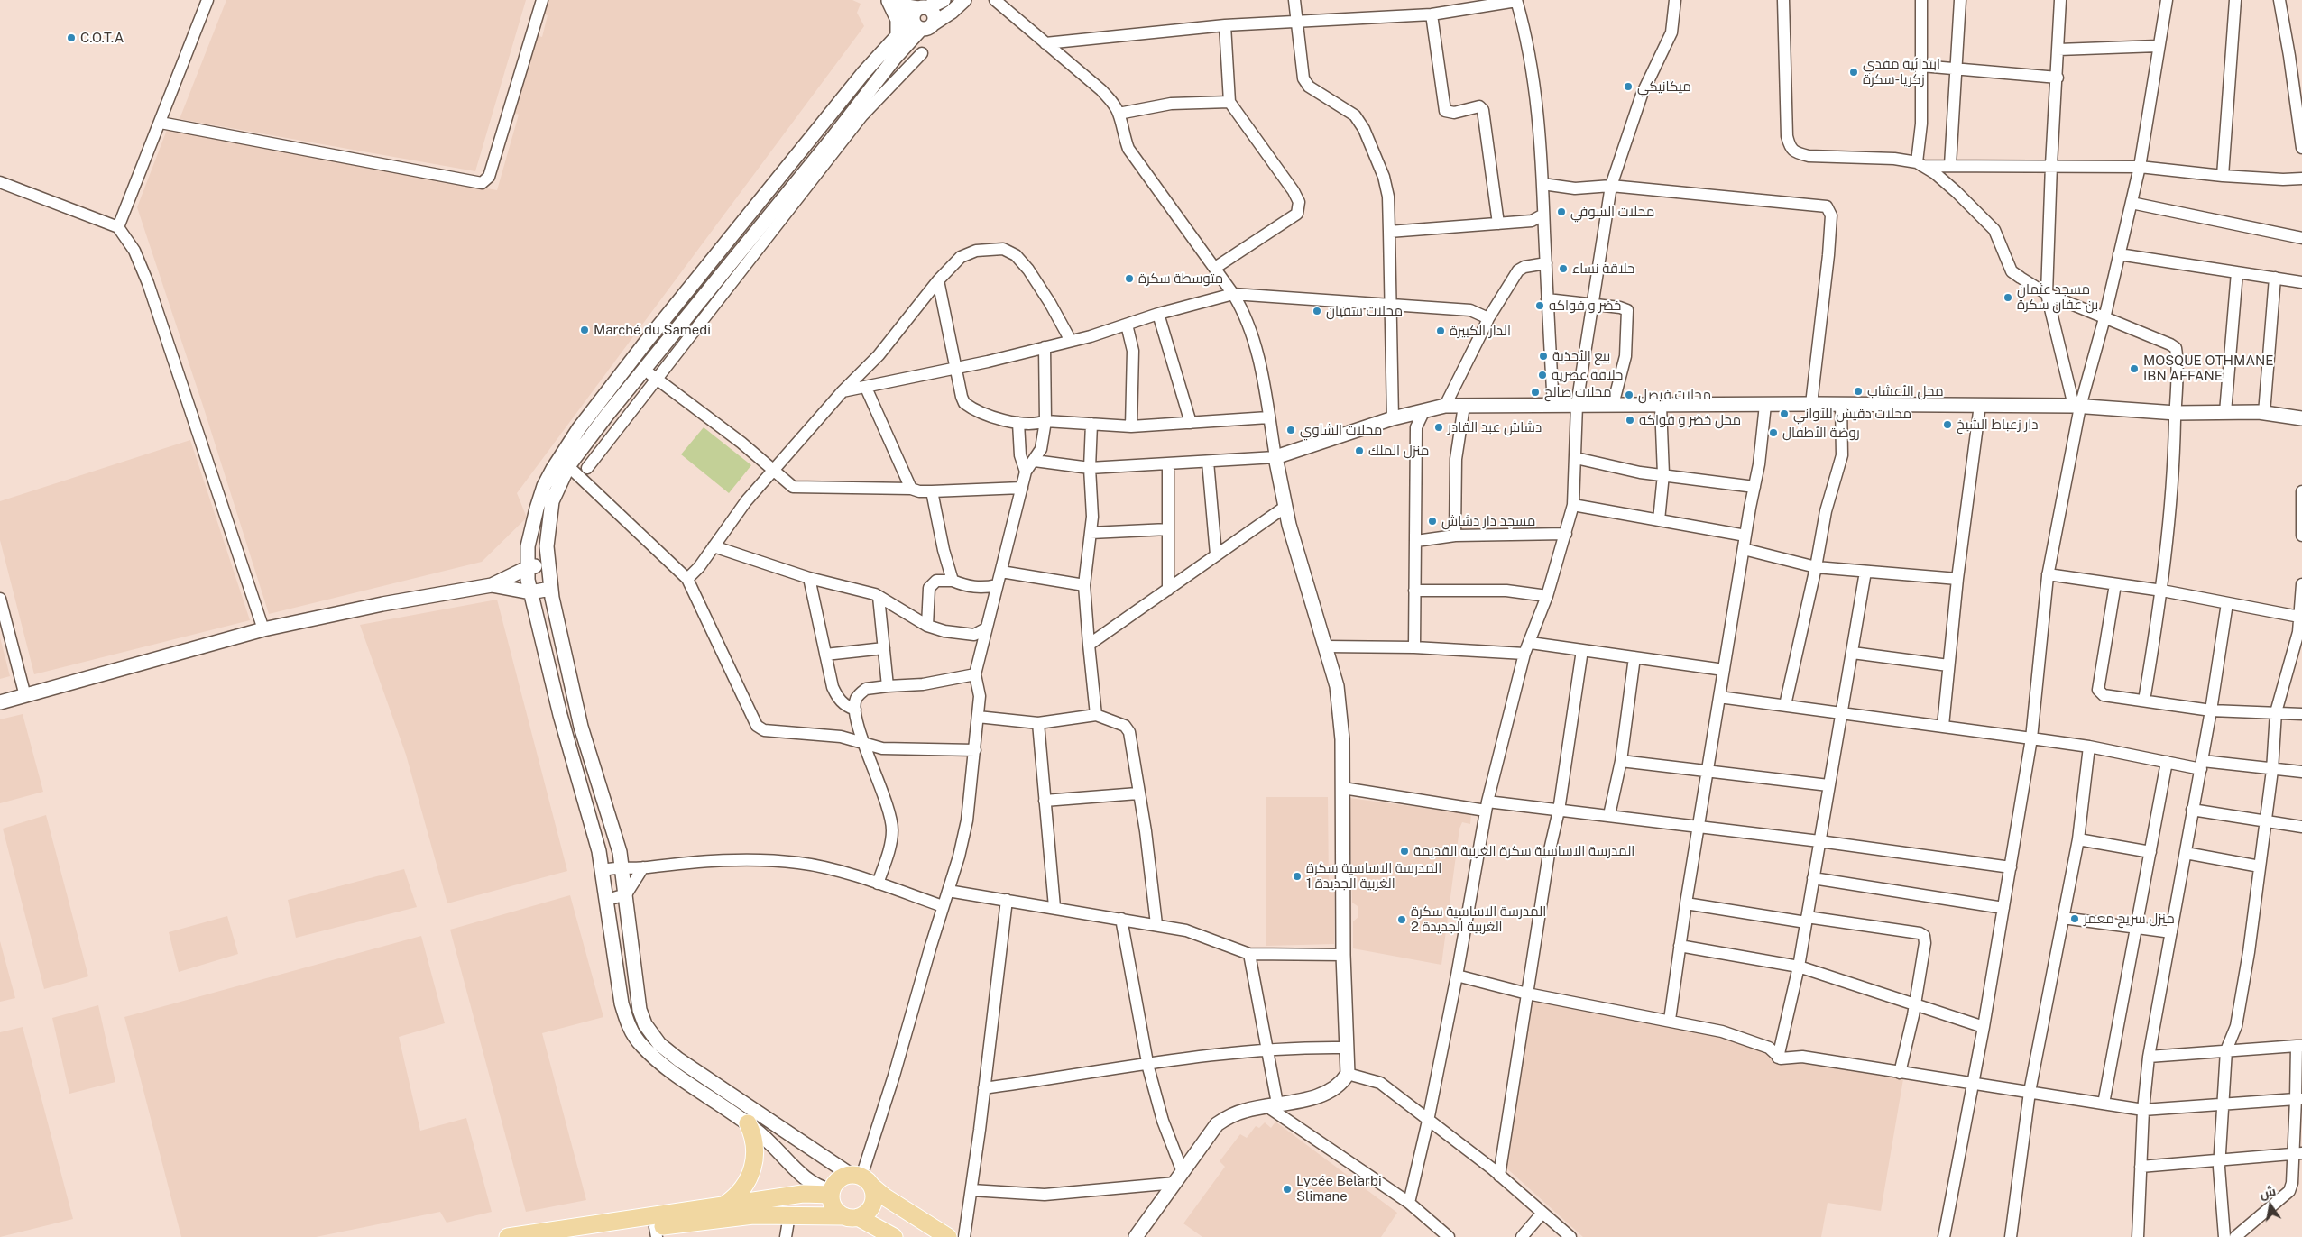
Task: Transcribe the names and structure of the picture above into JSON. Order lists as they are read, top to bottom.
{
  "places": [
    "C.O.T.A",
    "ابتدائية مفدي زكريا-سكرة",
    "ميكانيكي",
    "محلات السوفي",
    "حلاقة نساء",
    "متوسطة سكرة",
    "مسجد عثمان بن عفان سكرة",
    "خضر و فواكه",
    "محلات سفيان",
    "Marché du Samedi",
    "الدار الكبيرة",
    "بيع الأحذية",
    "MOSQUE OTHMANE IBN AFFANE",
    "حلاقة عصرية",
    "محل الأعشاب",
    "محلات صالح",
    "محلات فيصل",
    "محلات دقيش للأواني",
    "محل خضر و فواكه",
    "دار زعباط الشيخ",
    "دشاش عبد القادر",
    "محلات الشاوي",
    "روضة الأطفال",
    "منزل الملك",
    "مسجد دار دشاش",
    "المدرسة الاساسية سكرة الغربية القديمة",
    "المدرسة الاساسية سكرة الغربية الجديدة 1",
    "منزل سريح معمر",
    "المدرسة الاساسية سكرة الغربية الجديدة 2",
    "Lycée Belarbi Slimane"
  ],
  "north": "top"
}
